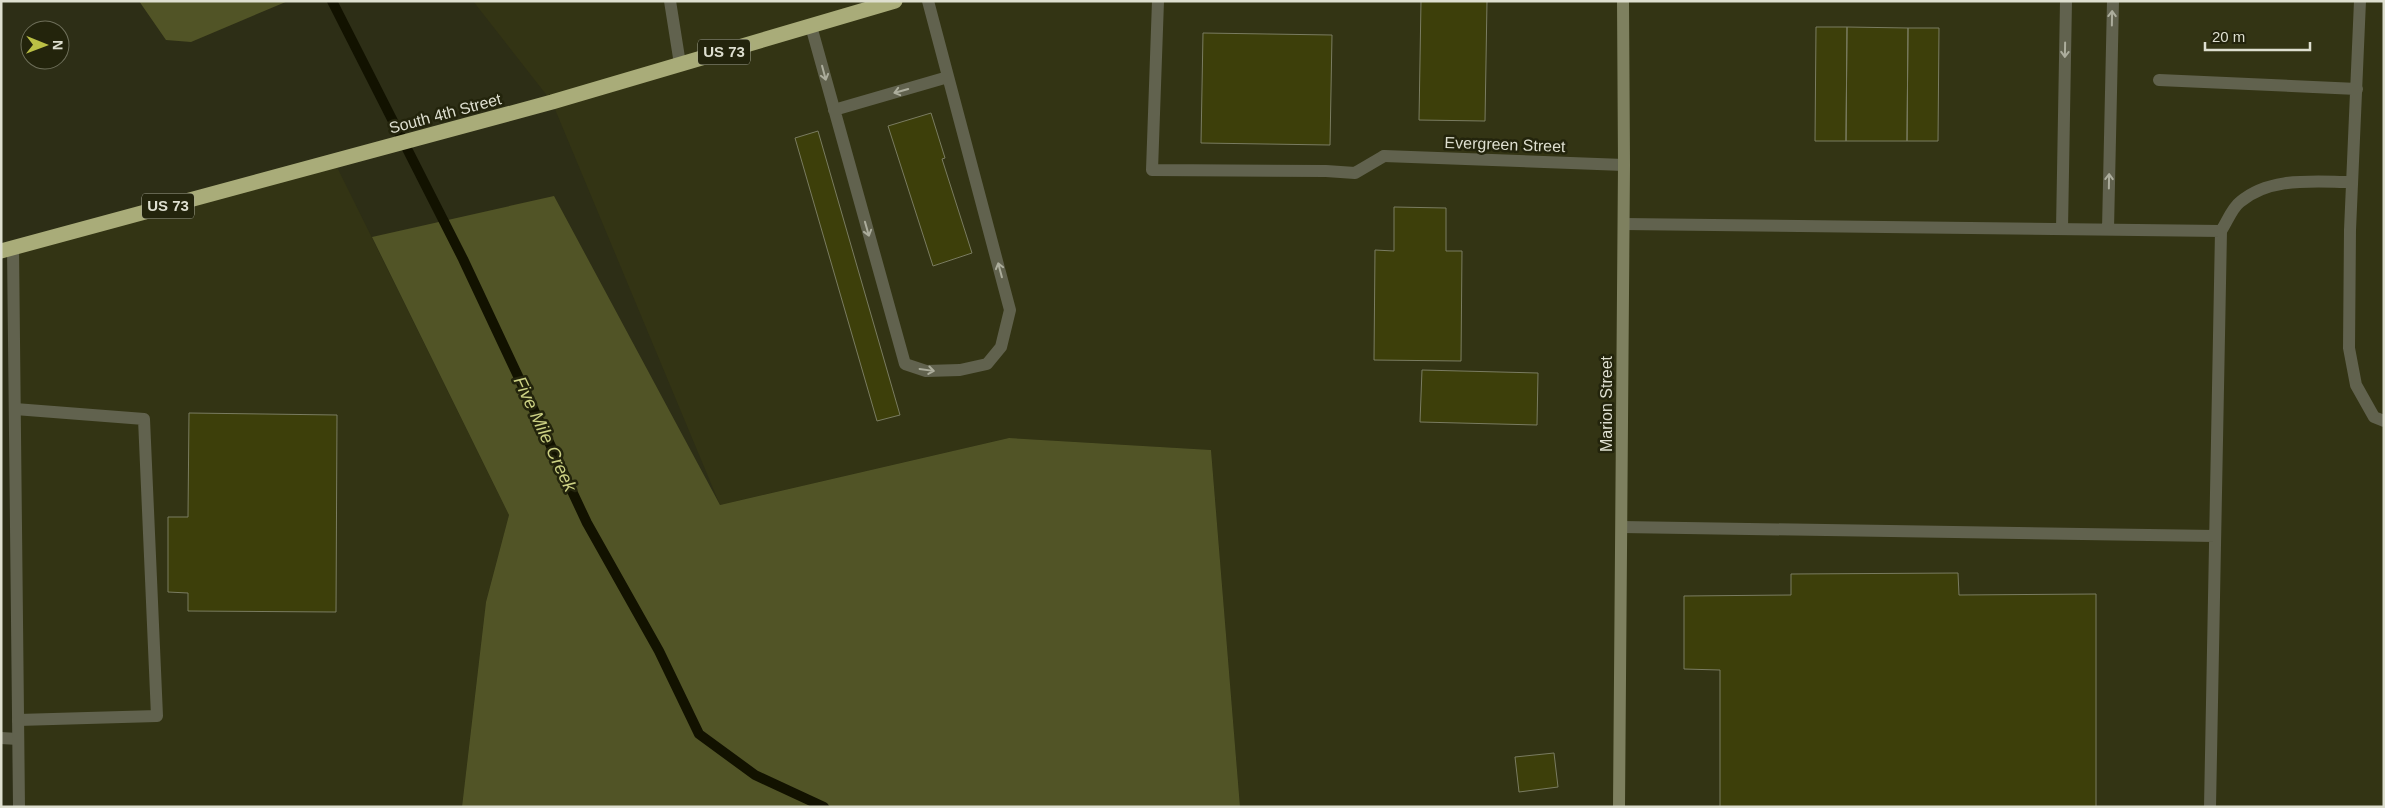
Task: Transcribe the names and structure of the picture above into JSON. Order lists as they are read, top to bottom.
{
  "streets": {
    "highway": ["US 73", "South 4th Street"],
    "street": ["Evergreen Street", "Marion Street"]
  },
  "crossings": [
    ["Evergreen Street", "Marion Street"]
  ],
  "water": ["Five Mile Creek"],
  "scale_bar": "20 m",
  "north": "right"
}
